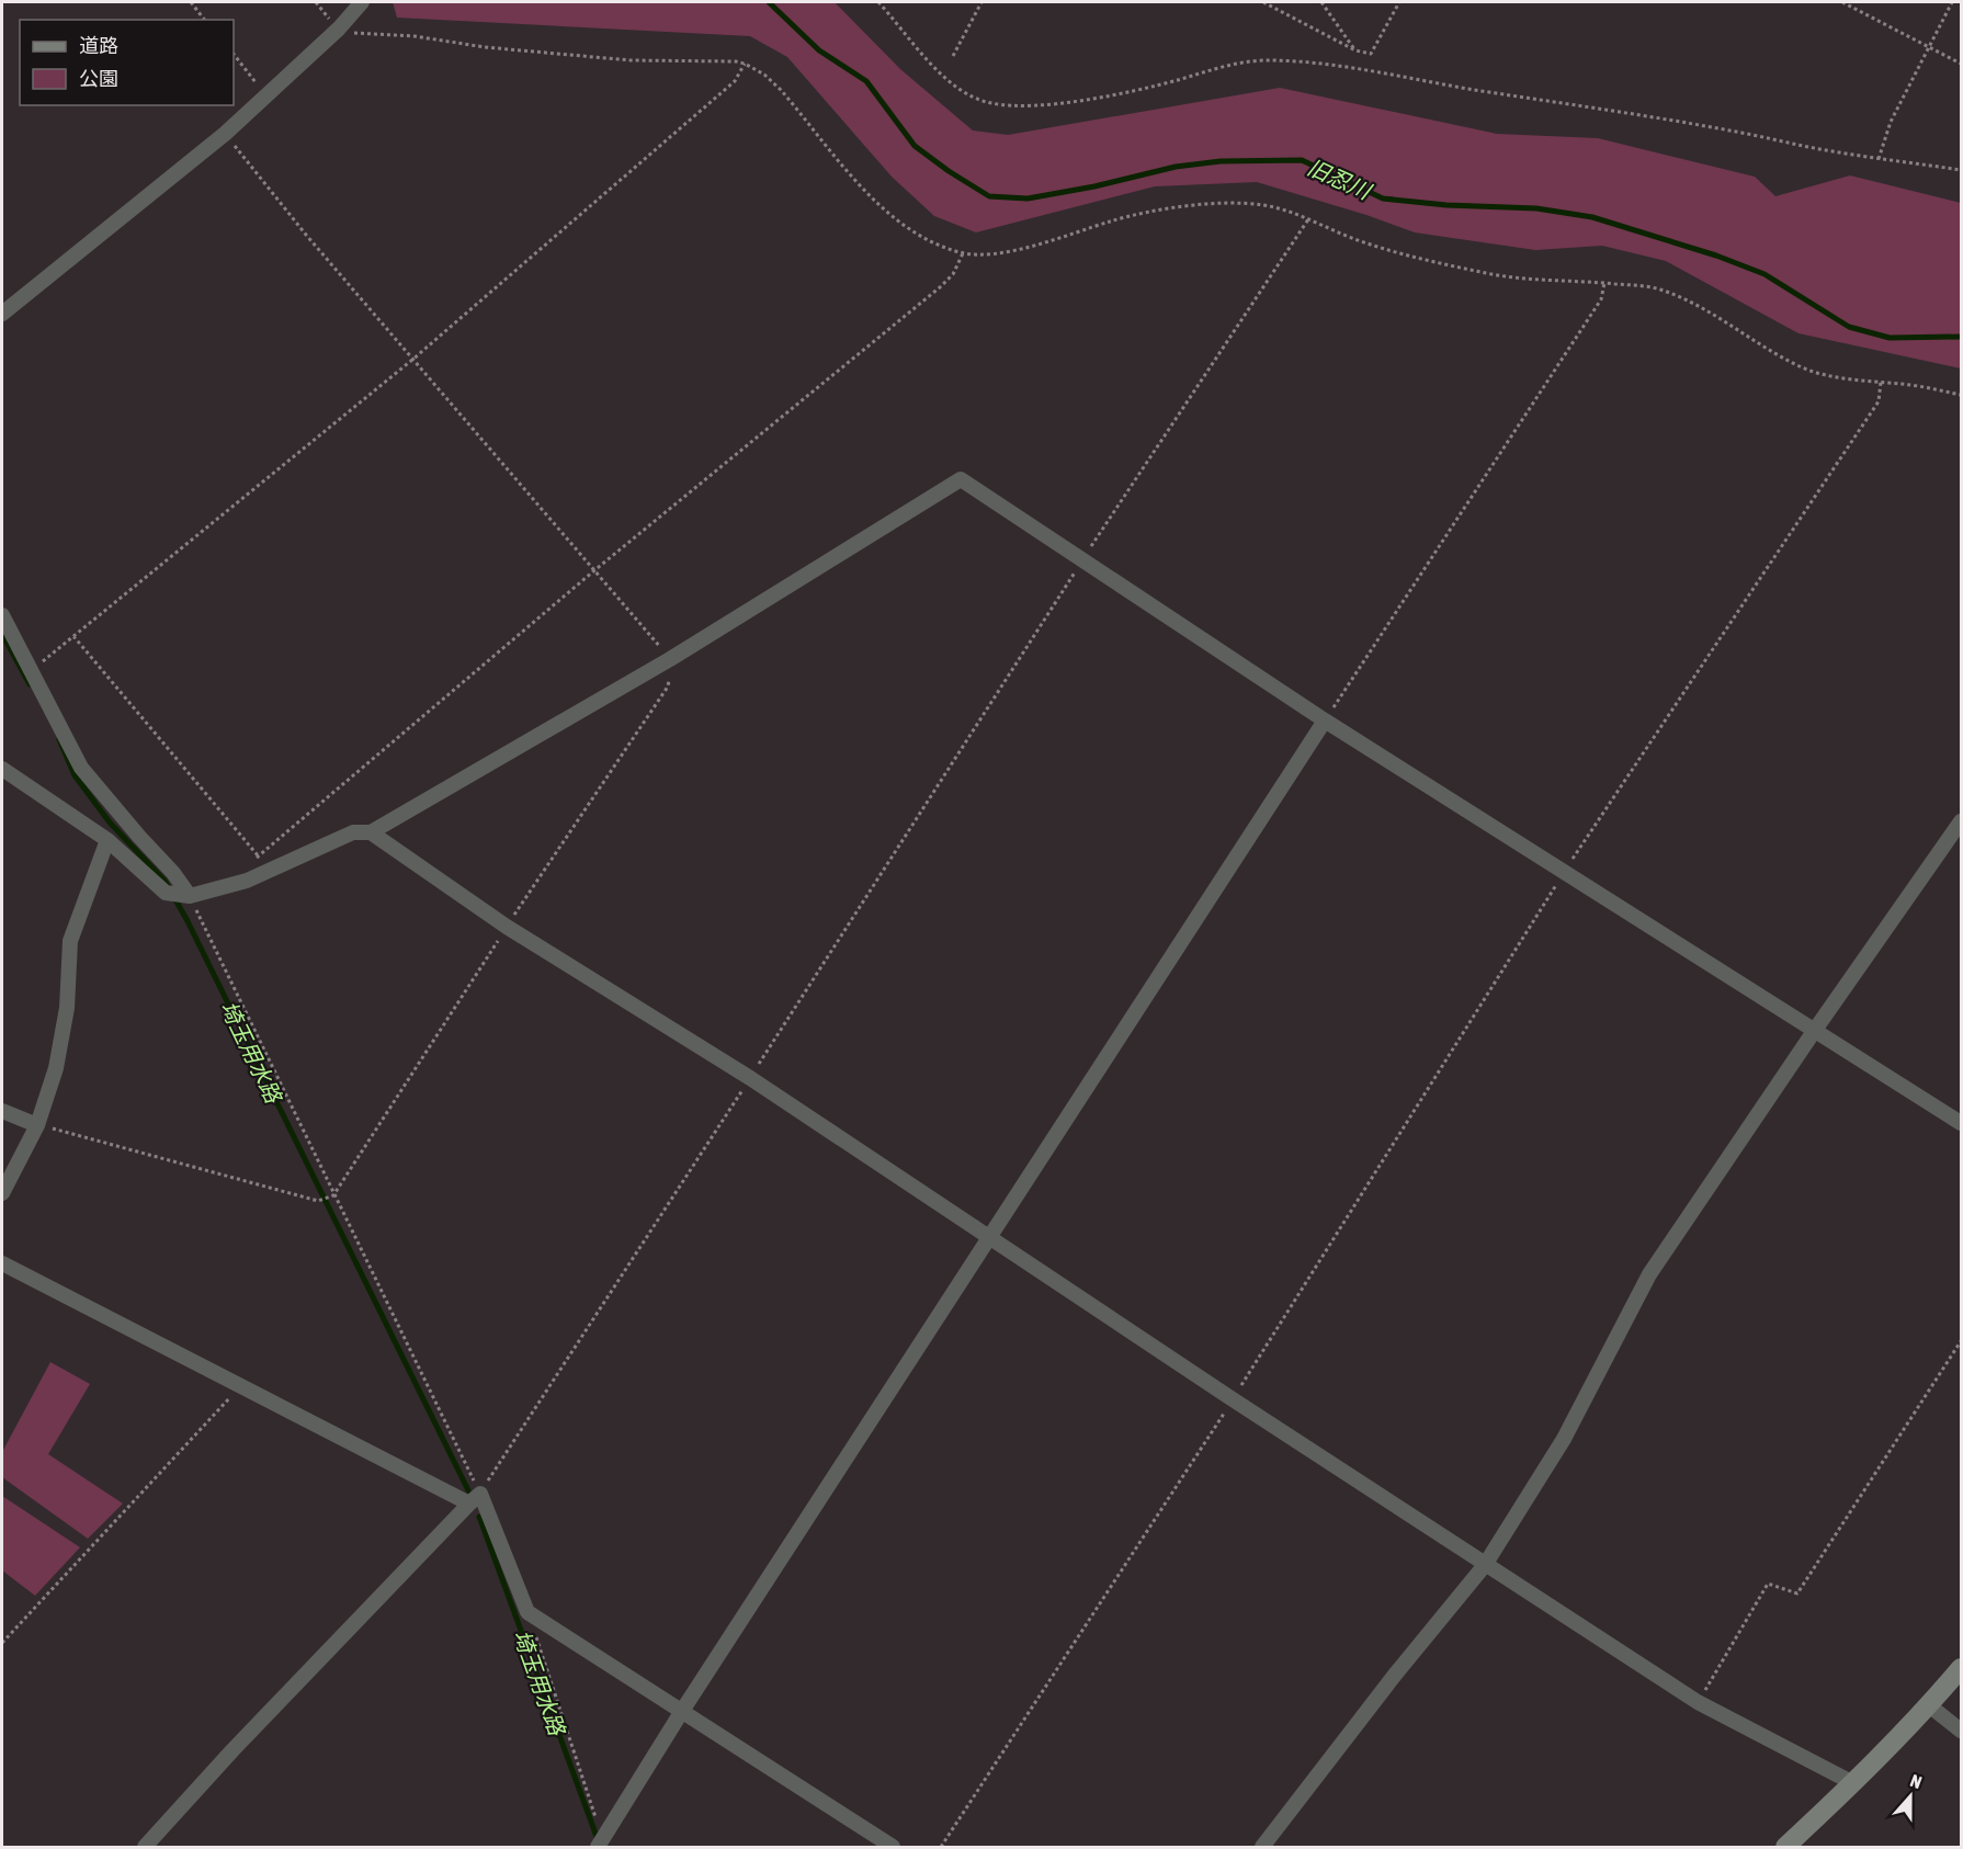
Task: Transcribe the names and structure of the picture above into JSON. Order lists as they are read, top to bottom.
{
  "water": ["旧忍川", "埼玉用水路"],
  "legend": ["道路", "公園"],
  "north": "top"
}
